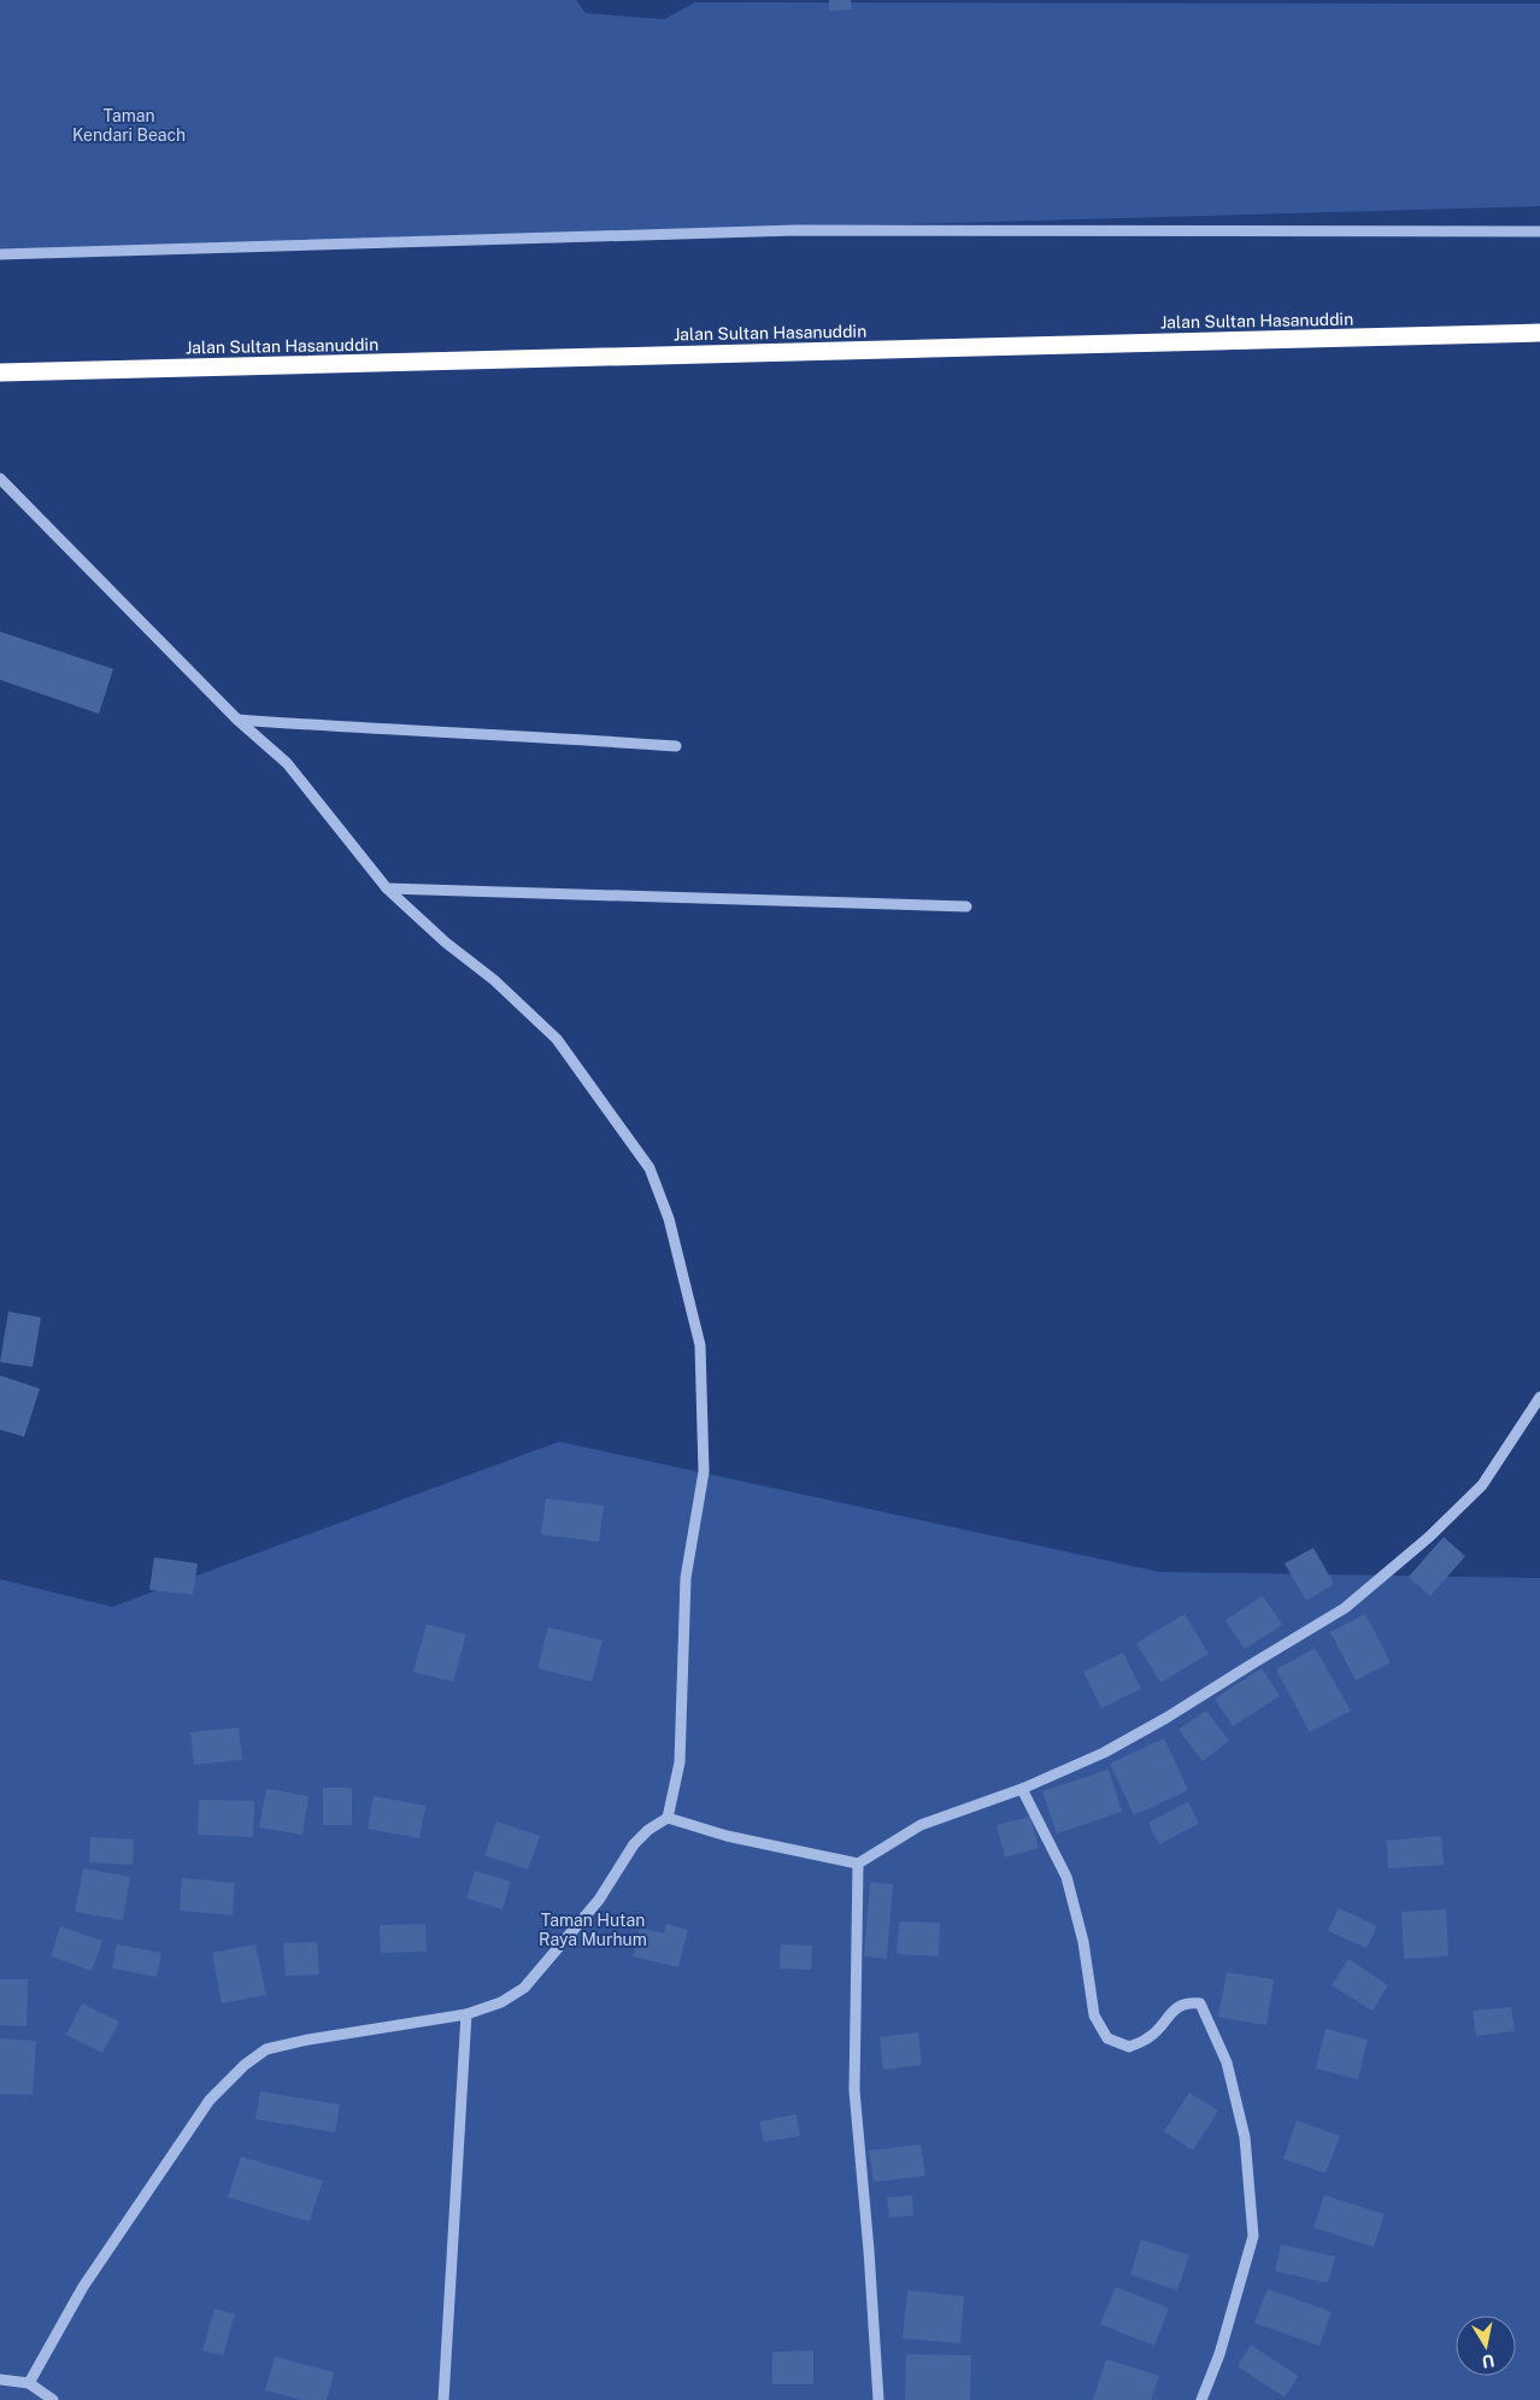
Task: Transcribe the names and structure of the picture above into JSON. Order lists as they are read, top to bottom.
{
  "streets": {
    "highway": ["Jalan Sultan Hasanuddin"]
  },
  "parks": ["Taman Kendari Beach", "Taman Hutan Raya Murhum"],
  "north": "bottom"
}
